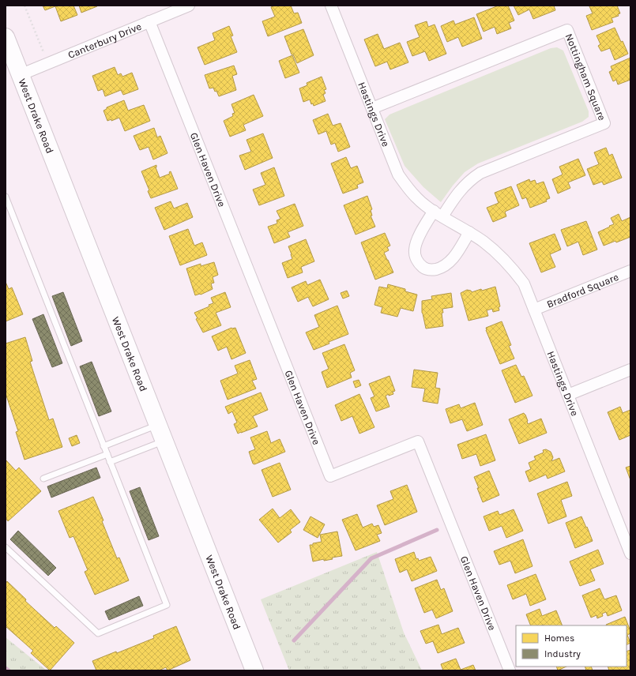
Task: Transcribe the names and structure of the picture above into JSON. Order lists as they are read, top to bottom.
{
  "streets": {
    "main road": ["West Drake Road"],
    "street": [
      "Canterbury Drive",
      "Nottingham Square",
      "Hastings Drive",
      "Glen Haven Drive",
      "Bradford Square"
    ]
  },
  "crossings": [
    ["Canterbury Drive", "West Drake Road"],
    ["Canterbury Drive", "Glen Haven Drive"],
    ["Nottingham Square", "Hastings Drive"],
    ["Hastings Drive", "Bradford Square"]
  ],
  "legend": ["Homes", "Industry"]
}
